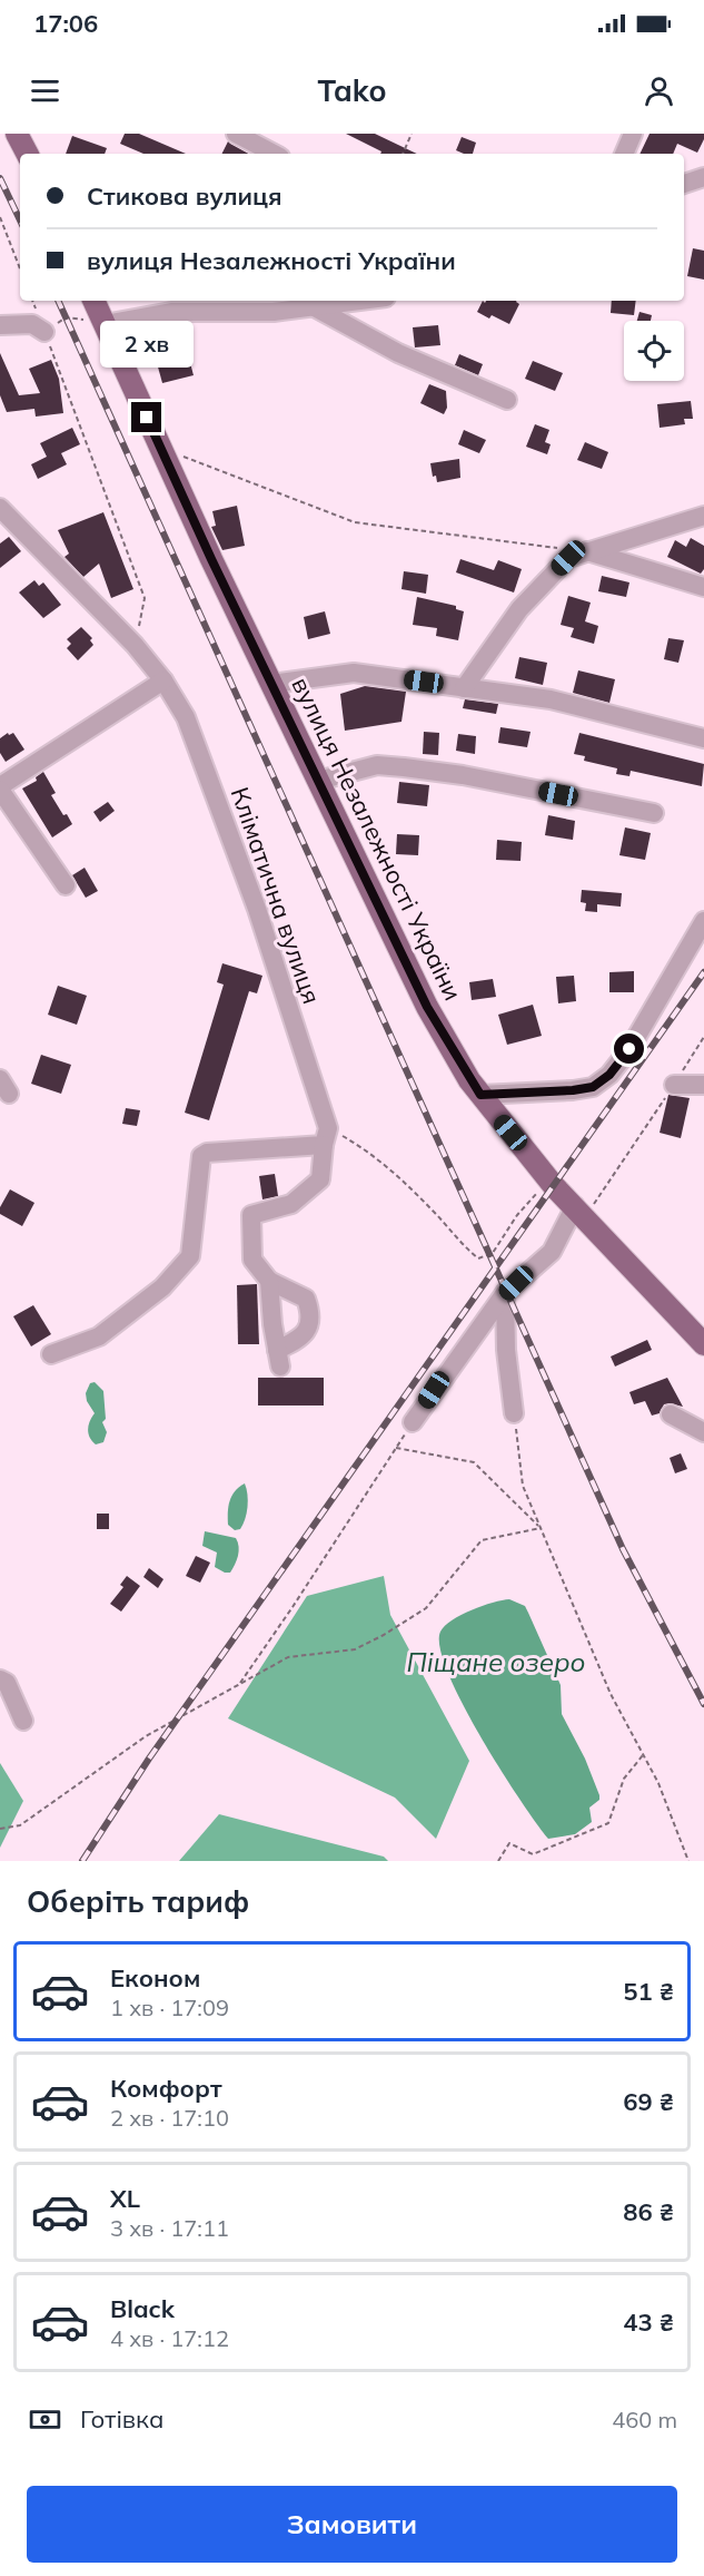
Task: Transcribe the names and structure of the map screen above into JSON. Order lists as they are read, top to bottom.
{
  "streets": {
    "main road": ["вулиця Незалежності України"],
    "street": ["Кліматична вулиця"]
  },
  "water": ["Піщане озеро"],
  "page": {
    "status": "17:06",
    "header": "Tako",
    "banner": ["Стикова вулиця", "вулиця Незалежності України"],
    "bubble": "2 хв",
    "heading": "Оберіть тариф",
    "list": [
      {
        "name": "Економ",
        "note": "1 хв · 17:09",
        "value": "51 ₴"
      },
      {
        "name": "Комфорт",
        "note": "2 хв · 17:10",
        "value": "69 ₴"
      },
      {
        "name": "XL",
        "note": "3 хв · 17:11",
        "value": "86 ₴"
      },
      {
        "name": "Black",
        "note": "4 хв · 17:12",
        "value": "43 ₴"
      }
    ],
    "pay": ["Готівка", "460 m"],
    "buttons": "Замовити"
  }
}
